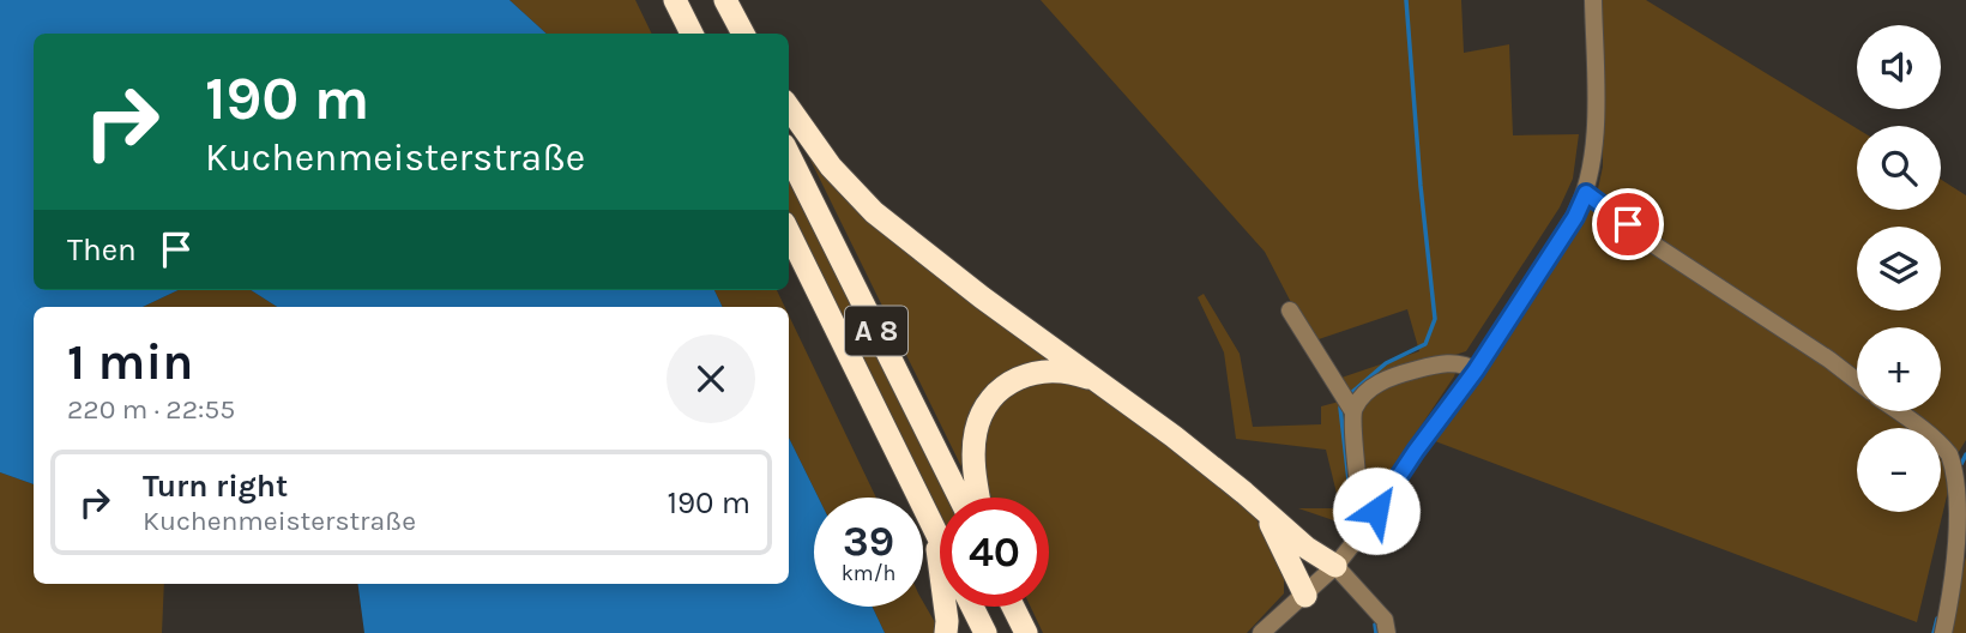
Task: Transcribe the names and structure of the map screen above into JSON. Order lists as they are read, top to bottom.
{
  "streets": {
    "highway": ["A 8"]
  },
  "page": {
    "map_buttons": ["+", "−"],
    "turn": ["190 m", "Kuchenmeisterstraße"],
    "then": "Then",
    "heading": ["1 min", "220 m · 22:55"],
    "list": [
      {
        "name": "Turn right",
        "note": "Kuchenmeisterstraße",
        "value": "190 m"
      }
    ],
    "speed": "39 km/h",
    "limit": "40"
  }
}
